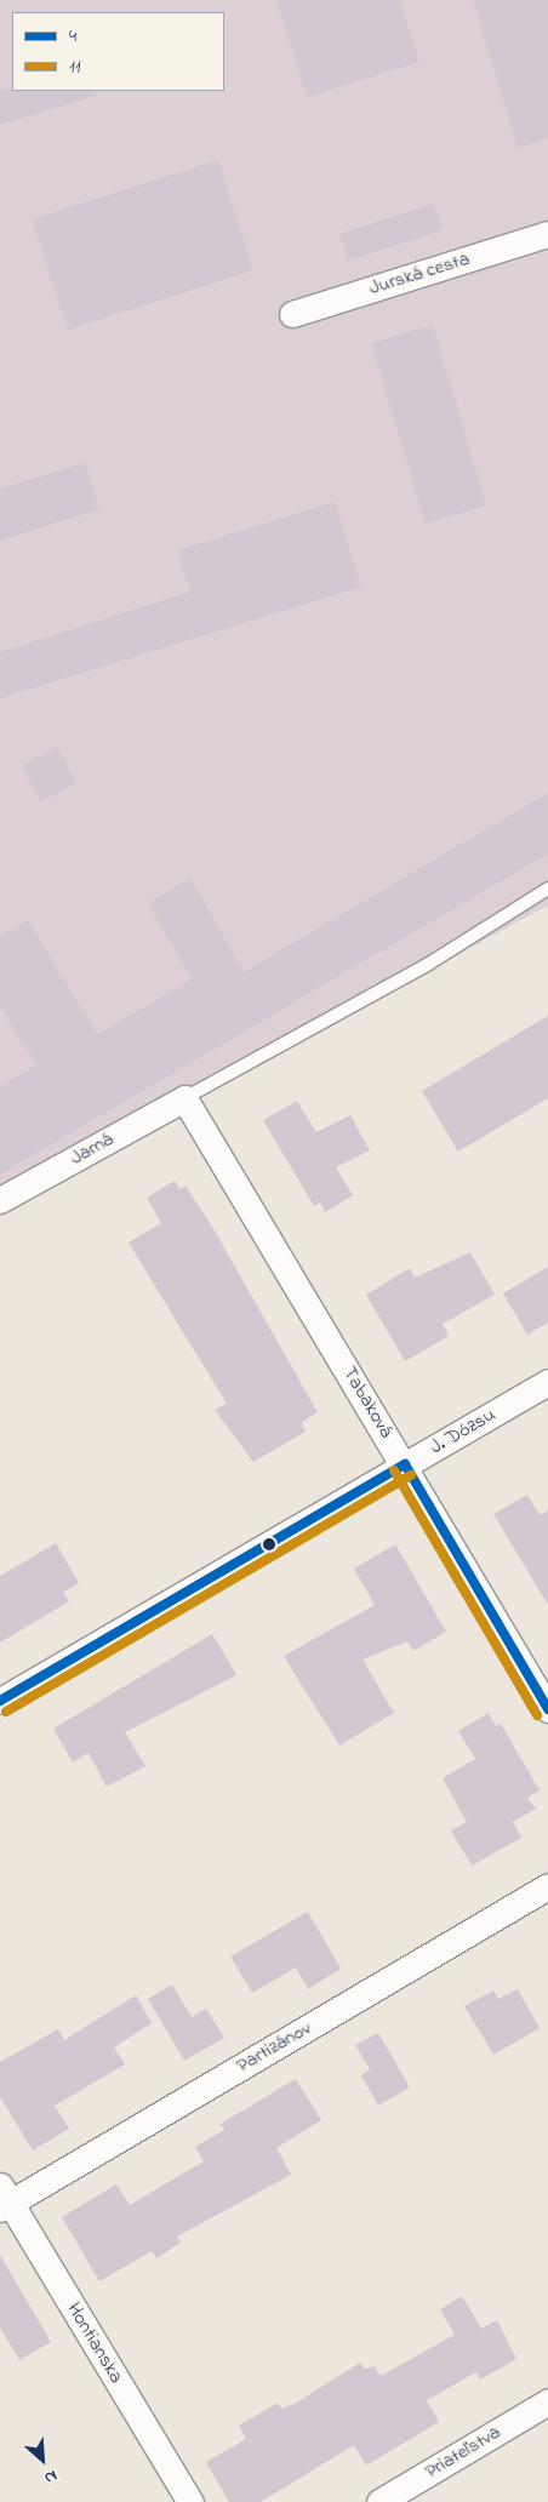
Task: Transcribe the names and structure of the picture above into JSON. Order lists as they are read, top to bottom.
{
  "streets": {
    "street": [
      "Jurská cesta",
      "Jarná",
      "Tabaková",
      "J. Dózsu",
      "Partizánov",
      "Hontianska",
      "Priateľstva"
    ]
  },
  "crossings": [
    ["Jarná", "Tabaková"],
    ["Tabaková", "J. Dózsu"],
    ["Partizánov", "Hontianska"]
  ],
  "lines": ["transit line 4", "transit line 11"],
  "legend": ["4", "11"],
  "north": "bottom right"
}
